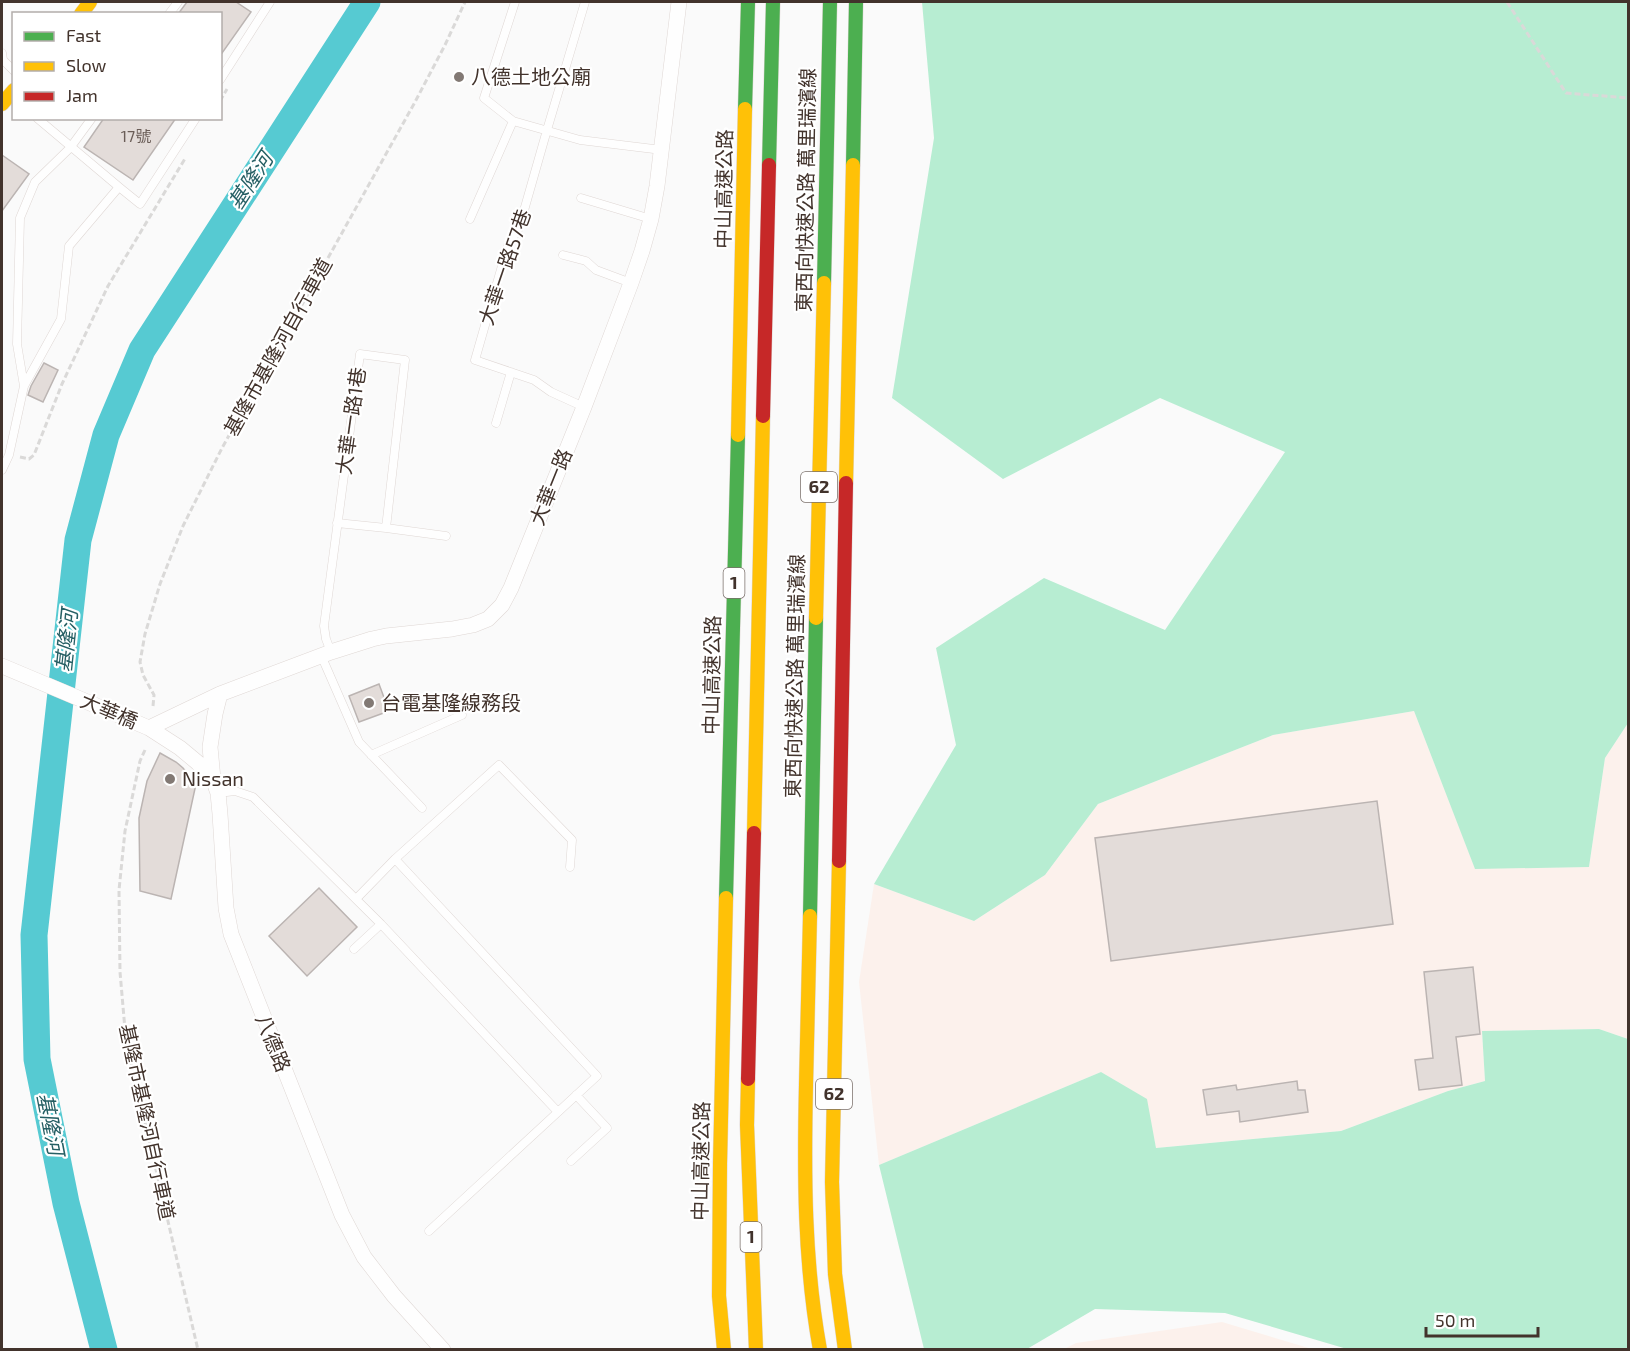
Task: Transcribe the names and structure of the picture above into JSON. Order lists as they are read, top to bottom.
{
  "streets": {
    "main road": [
      "中山高速公路",
      "東西向快速公路 萬里瑞濱線",
      "62",
      "1"
    ],
    "street": ["大華一路", "大華橋", "八德路"],
    "lane": ["大華一路57巷", "大華一路1巷"],
    "path": ["基隆市基隆河自行車道"]
  },
  "crossings": [
    ["大華一路57巷", "大華一路"],
    ["大華一路1巷", "大華一路"],
    ["大華一路", "大華橋"],
    ["大華一路", "八德路"]
  ],
  "water": ["基隆河"],
  "places": ["八德土地公廟", "台電基隆線務段", "Nissan"],
  "house_numbers": ["17號"],
  "legend": ["Fast", "Slow", "Jam"],
  "scale_bar": "50 m"
}
